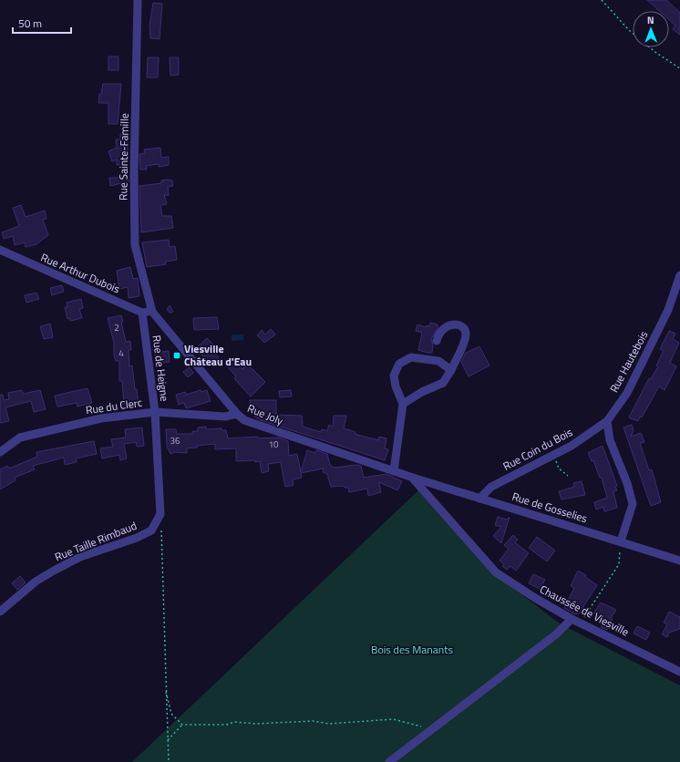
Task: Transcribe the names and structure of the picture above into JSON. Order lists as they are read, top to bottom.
{
  "streets": {
    "street": [
      "Rue Sainte-Famille",
      "Rue Arthur Dubois",
      "Rue Hautebois",
      "Rue de Heigne",
      "Rue du Clerc",
      "Rue Joly",
      "Rue Coin du Bois",
      "Rue de Gosselies",
      "Rue Taille Rimbaud",
      "Chaussée de Viesville"
    ]
  },
  "crossings": [
    ["Rue Sainte-Famille", "Rue Arthur Dubois"],
    ["Rue Sainte-Famille", "Rue Joly"],
    ["Rue Arthur Dubois", "Rue de Heigne"],
    ["Rue Arthur Dubois", "Rue Joly"],
    ["Rue Hautebois", "Rue Coin du Bois"],
    ["Rue de Heigne", "Rue du Clerc"],
    ["Rue de Heigne", "Rue Taille Rimbaud"],
    ["Rue du Clerc", "Rue Joly"],
    ["Rue Joly", "Rue de Gosselies"],
    ["Rue Joly", "Chaussée de Viesville"],
    ["Rue Coin du Bois", "Rue de Gosselies"],
    ["Rue de Gosselies", "Chaussée de Viesville"]
  ],
  "parks": ["Bois des Manants"],
  "places": {
    "transit": ["Viesville Château d'Eau"]
  },
  "house_numbers": [
    "2",
    "4",
    "36",
    "10"
  ],
  "scale_bar": "50 m",
  "north": "top"
}
